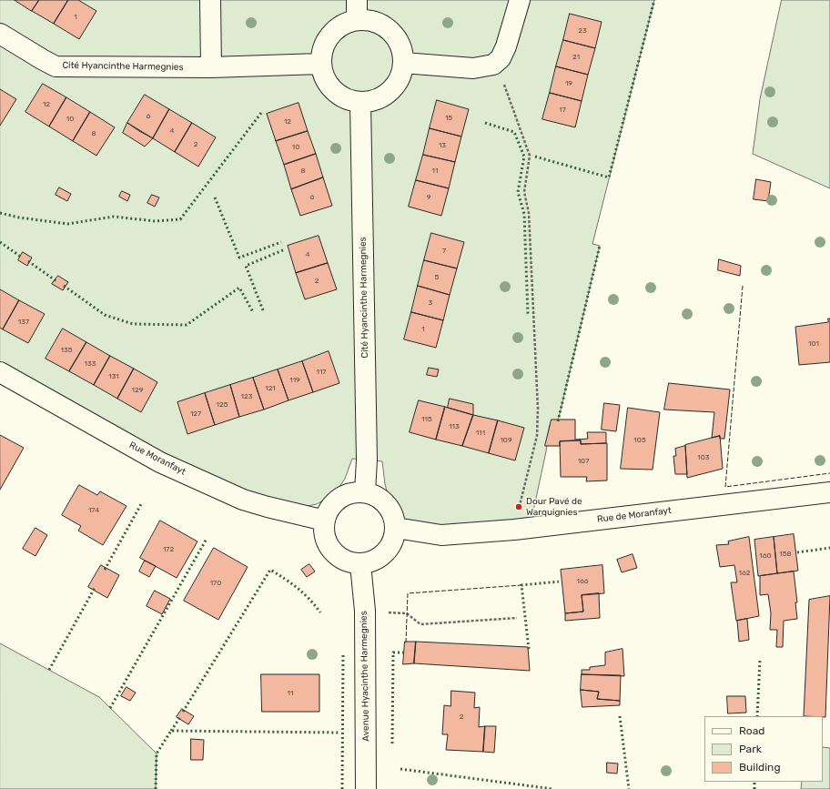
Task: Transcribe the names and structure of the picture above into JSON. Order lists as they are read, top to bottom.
{
  "streets": {
    "street": [
      "Cité Hyancinthe Harmegnies",
      "Rue Moranfayt",
      "Rue de Moranfayt",
      "Avenue Hyacinthe Harmegnies"
    ]
  },
  "crossings": [
    ["Cité Hyancinthe Harmegnies", "Rue Moranfayt"],
    ["Cité Hyancinthe Harmegnies", "Rue de Moranfayt"],
    ["Cité Hyancinthe Harmegnies", "Avenue Hyacinthe Harmegnies"],
    ["Rue Moranfayt", "Rue de Moranfayt"],
    ["Rue Moranfayt", "Avenue Hyacinthe Harmegnies"],
    ["Rue de Moranfayt", "Avenue Hyacinthe Harmegnies"]
  ],
  "places": ["Dour Pavé de Warquignies"],
  "house_numbers": [
    "1",
    "23",
    "21",
    "19",
    "12",
    "17",
    "6",
    "15",
    "10",
    "12",
    "4",
    "8",
    "2",
    "13",
    "10",
    "8",
    "11",
    "6",
    "9",
    "7",
    "4",
    "5",
    "2",
    "3",
    "137",
    "1",
    "101",
    "135",
    "133",
    "117",
    "131",
    "119",
    "121",
    "129",
    "123",
    "125",
    "127",
    "115",
    "113",
    "111",
    "109",
    "105",
    "103",
    "107",
    "174",
    "172",
    "158",
    "160",
    "162",
    "166",
    "170",
    "11",
    "2"
  ],
  "legend": ["Road", "Park", "Building"]
}
